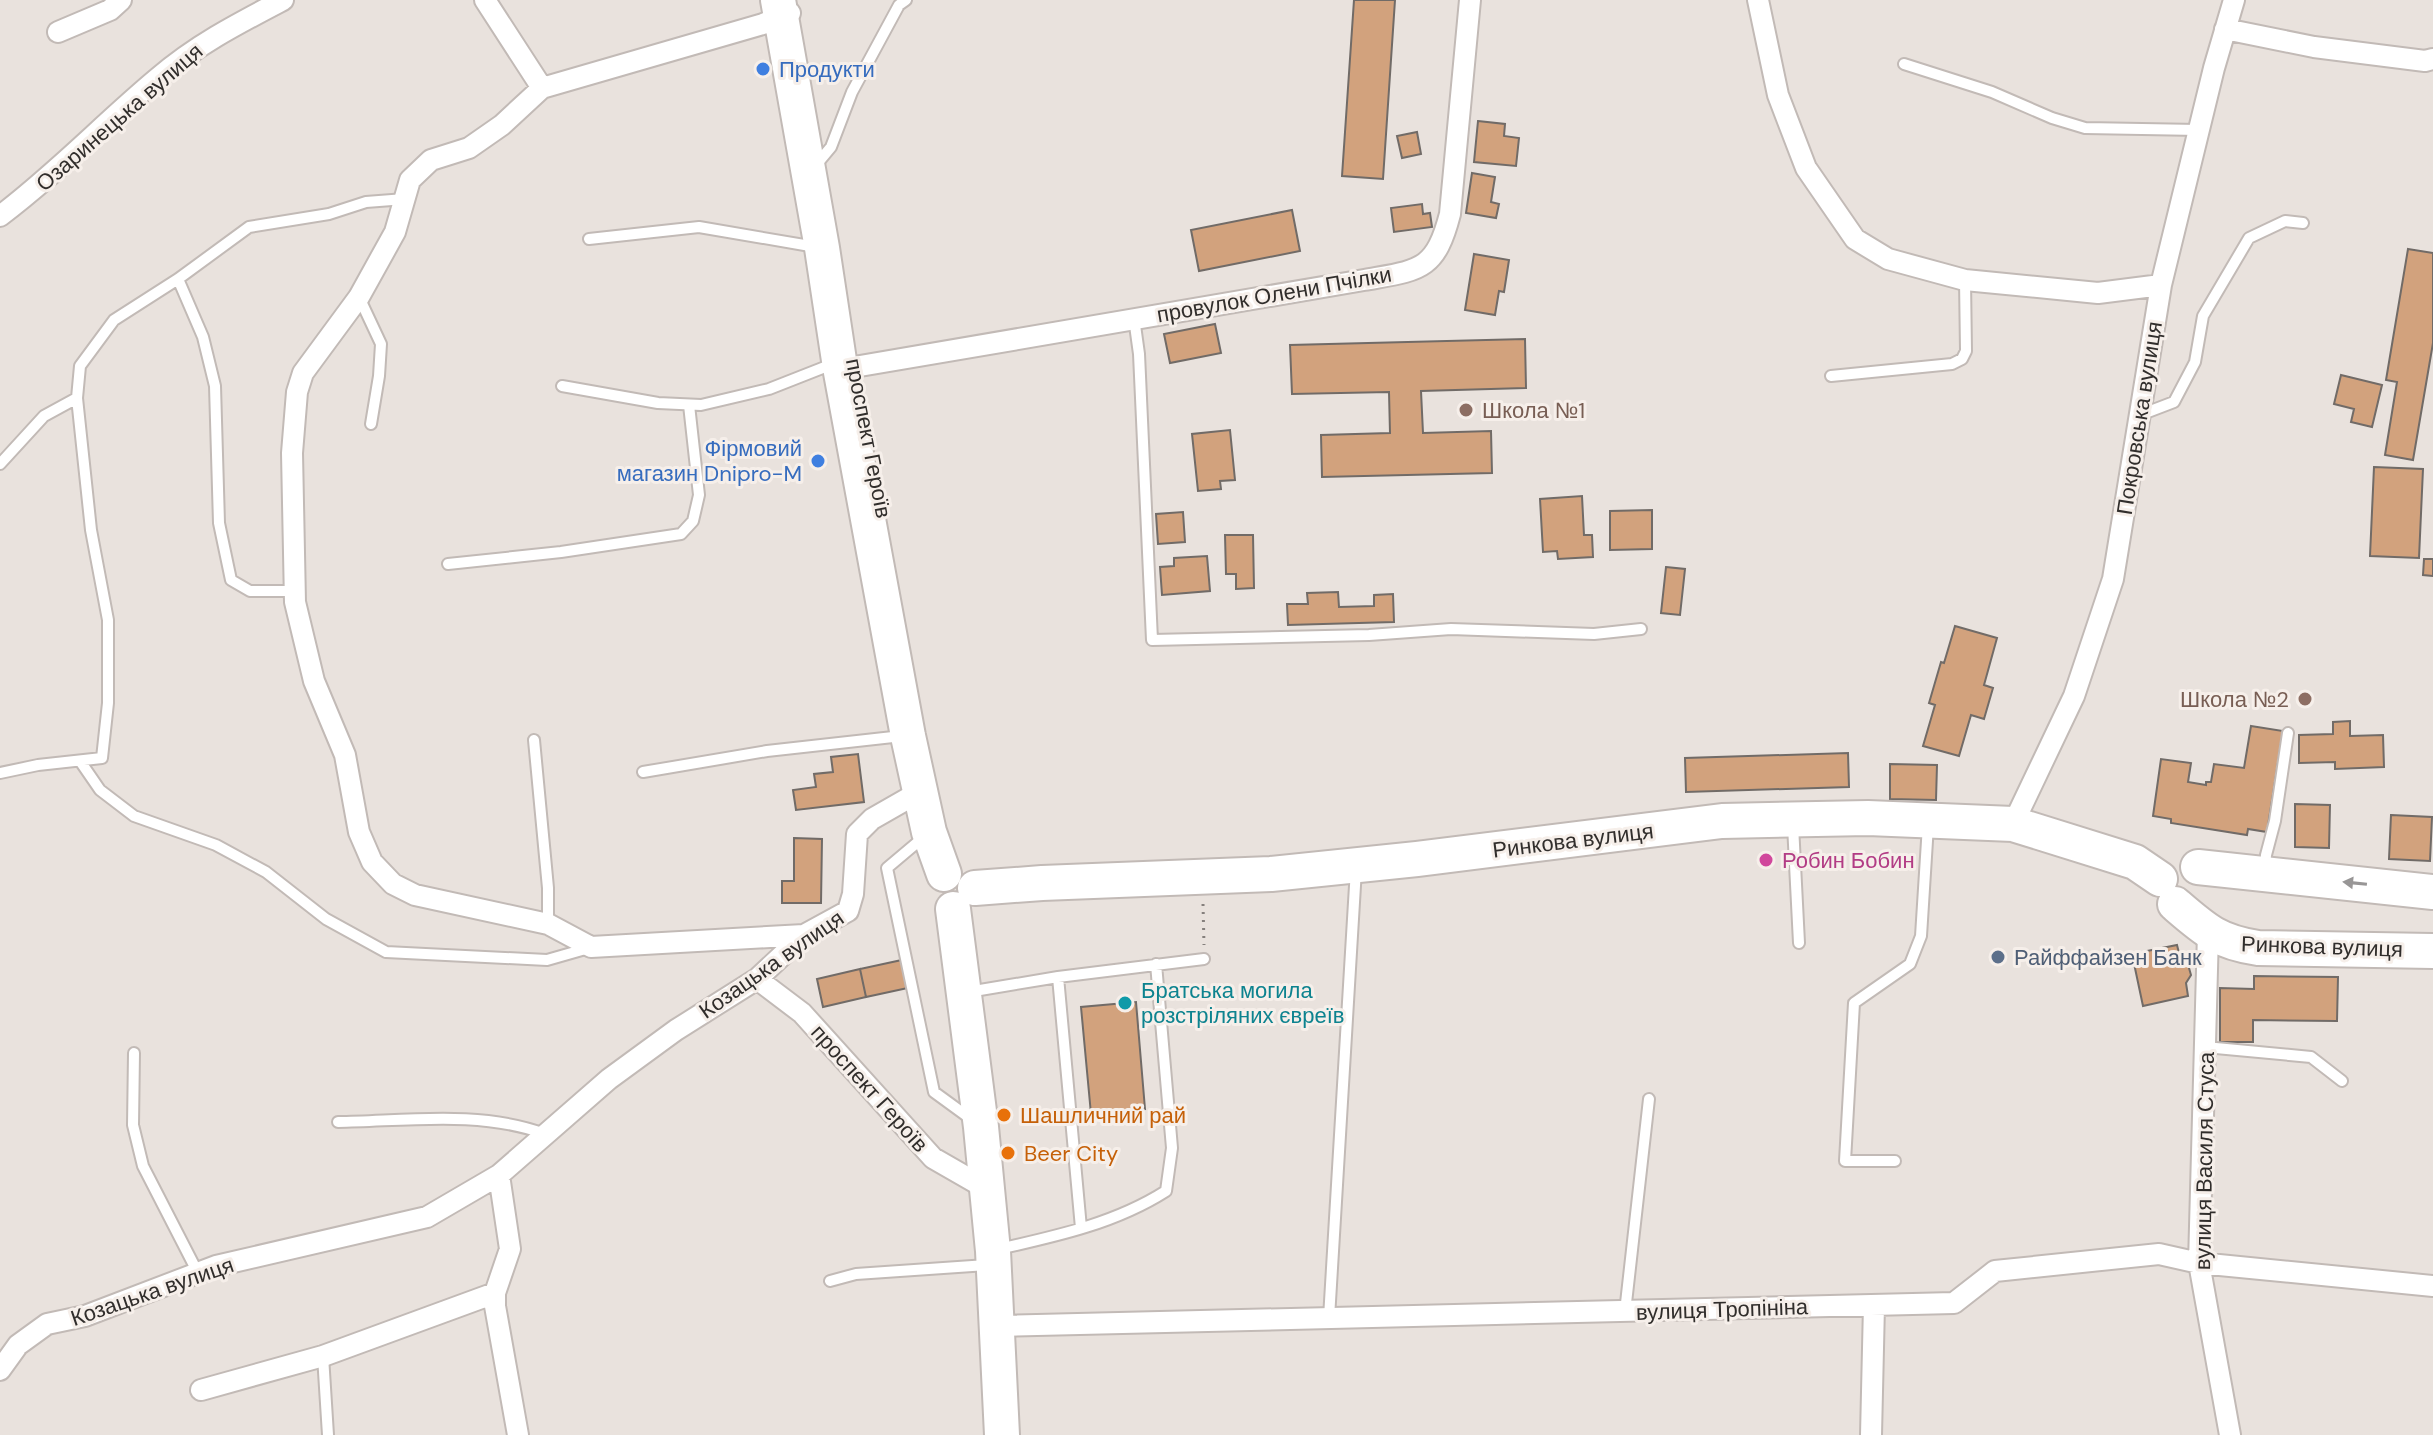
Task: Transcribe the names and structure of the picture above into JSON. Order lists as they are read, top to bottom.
{
  "streets": {
    "main road": ["проспект Героїв", "Ринкова вулиця"],
    "street": [
      "Озаринецька вулиця",
      "провулок Олени Пчілки",
      "Покровська вулиця",
      "Козацька вулиця",
      "вулиця Василя Стуса",
      "вулиця Тропініна"
    ]
  },
  "crossings": [
    ["провулок Олени Пчілки", "проспект Героїв"],
    ["Покровська вулиця", "Ринкова вулиця"],
    ["проспект Героїв", "Ринкова вулиця"],
    ["проспект Героїв", "Козацька вулиця"],
    ["проспект Героїв", "вулиця Тропініна"],
    ["Ринкова вулиця", "вулиця Василя Стуса"],
    ["вулиця Василя Стуса", "вулиця Тропініна"]
  ],
  "places": [
    "Продукти",
    "Школа №1",
    "Фірмовий магазин Dnipro-M",
    "Школа №2",
    "Робин Бобин",
    "Райффайзен Банк",
    "Братська могила розстріляних євреїв",
    "Шашличний рай",
    "Beer City"
  ]
}
